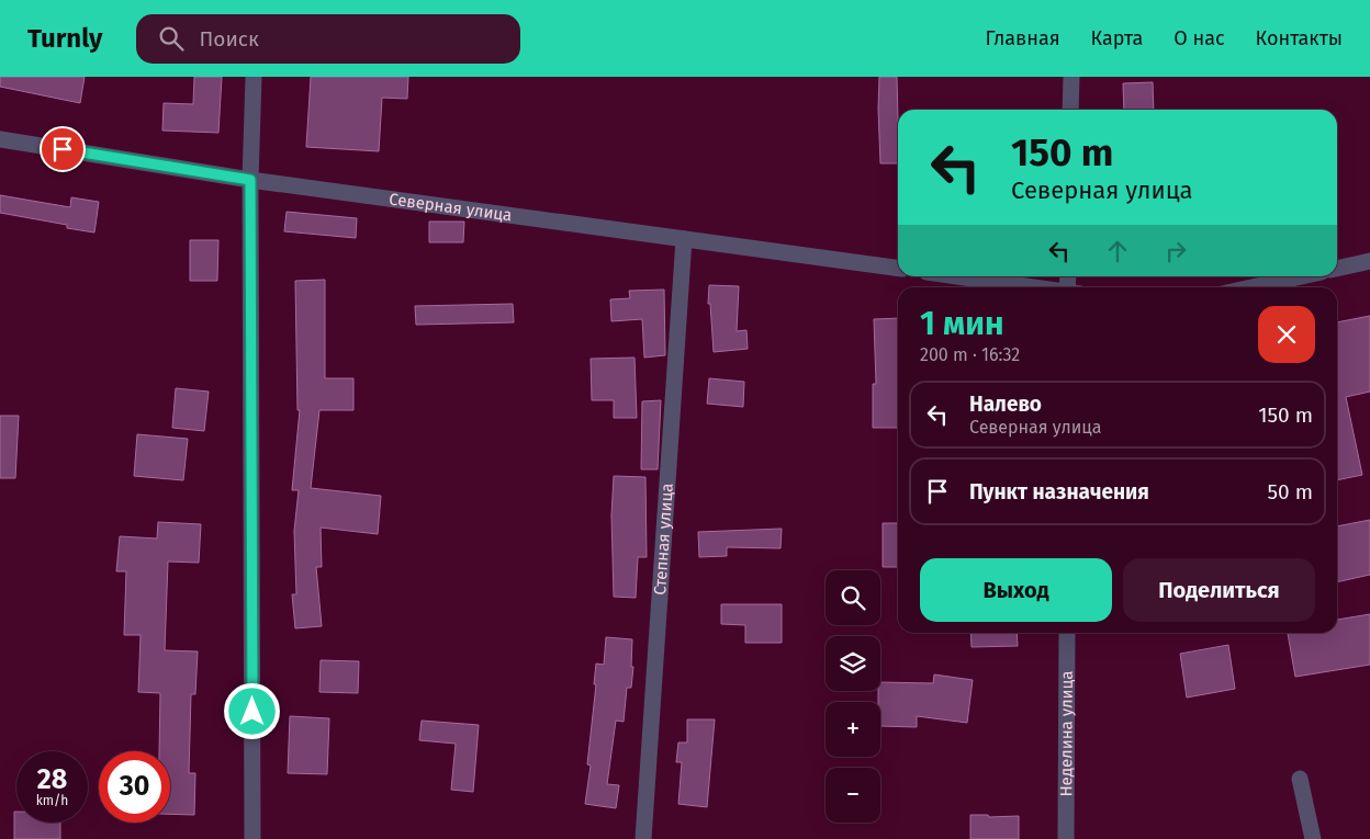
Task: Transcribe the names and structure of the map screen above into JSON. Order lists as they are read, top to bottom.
{
  "streets": {
    "street": ["Северная улица", "Степная улица", "Неделина улица"]
  },
  "crossings": [
    ["Северная улица", "Степная улица"]
  ],
  "page": {
    "header": "Turnly",
    "search": "Поиск",
    "nav": [
      "Главная",
      "Карта",
      "О нас",
      "Контакты"
    ],
    "turn": ["150 m", "Северная улица"],
    "heading": ["1 мин", "200 m · 16:32"],
    "list": [
      {
        "name": "Налево",
        "note": "Северная улица",
        "value": "150 m"
      },
      {
        "name": "Пункт назначения",
        "value": "50 m"
      }
    ],
    "buttons": ["Выход", "Поделиться"],
    "map_buttons": ["+", "−"],
    "speed": "28 km/h",
    "limit": "30"
  }
}
